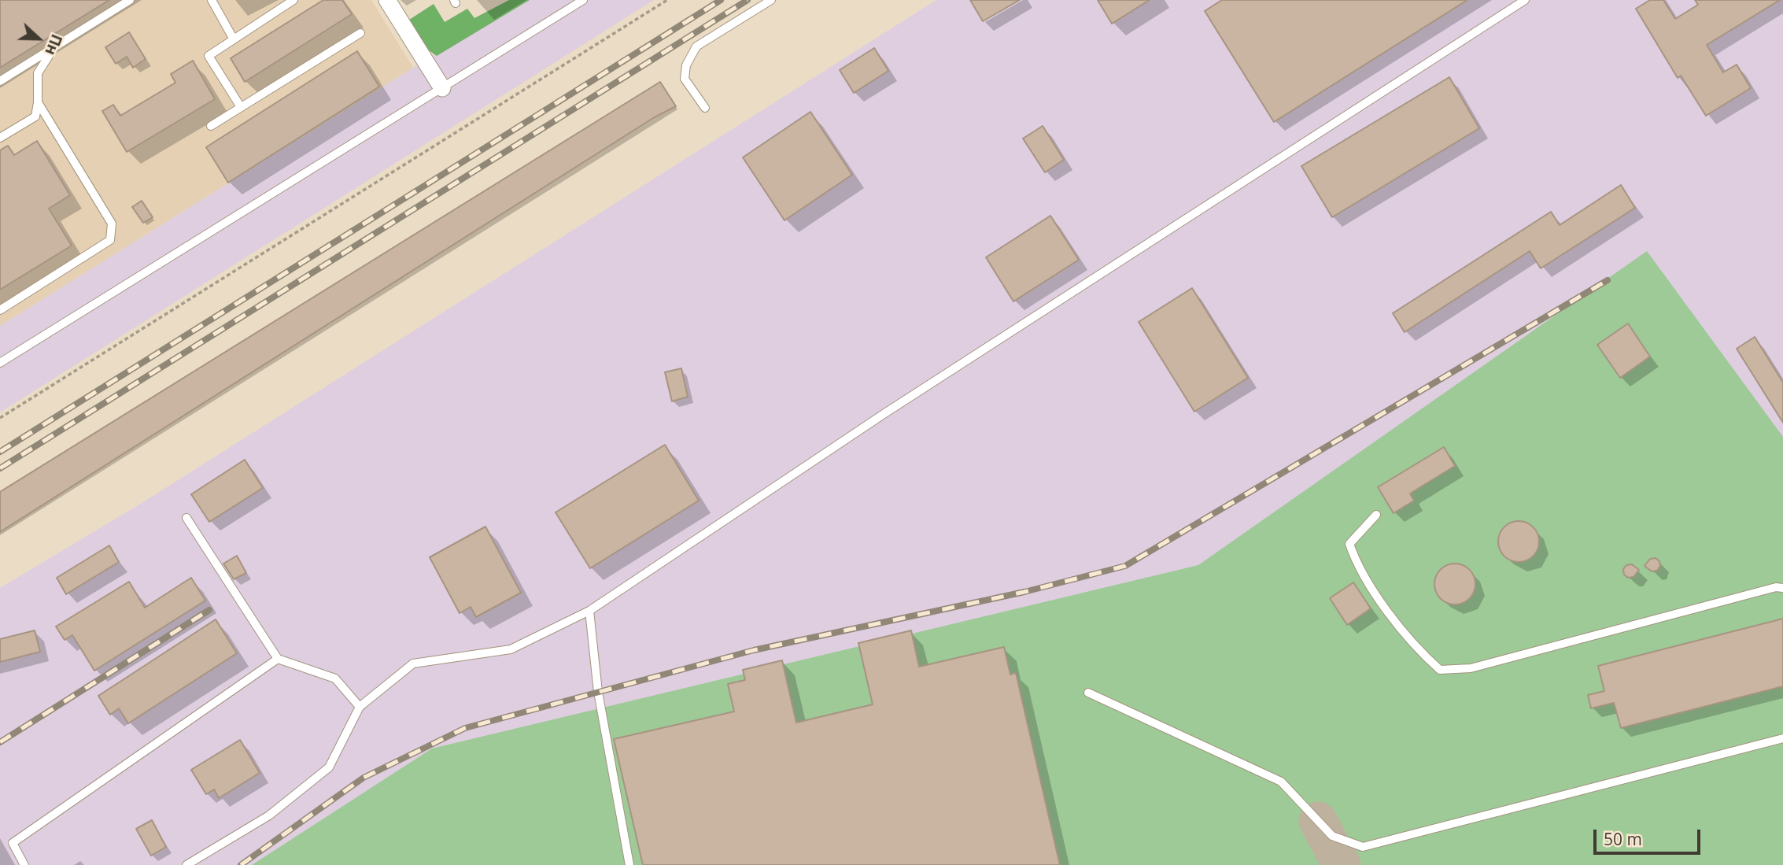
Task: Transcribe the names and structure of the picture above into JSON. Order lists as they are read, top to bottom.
{
  "scale_bar": "50 m",
  "north": "right"
}
